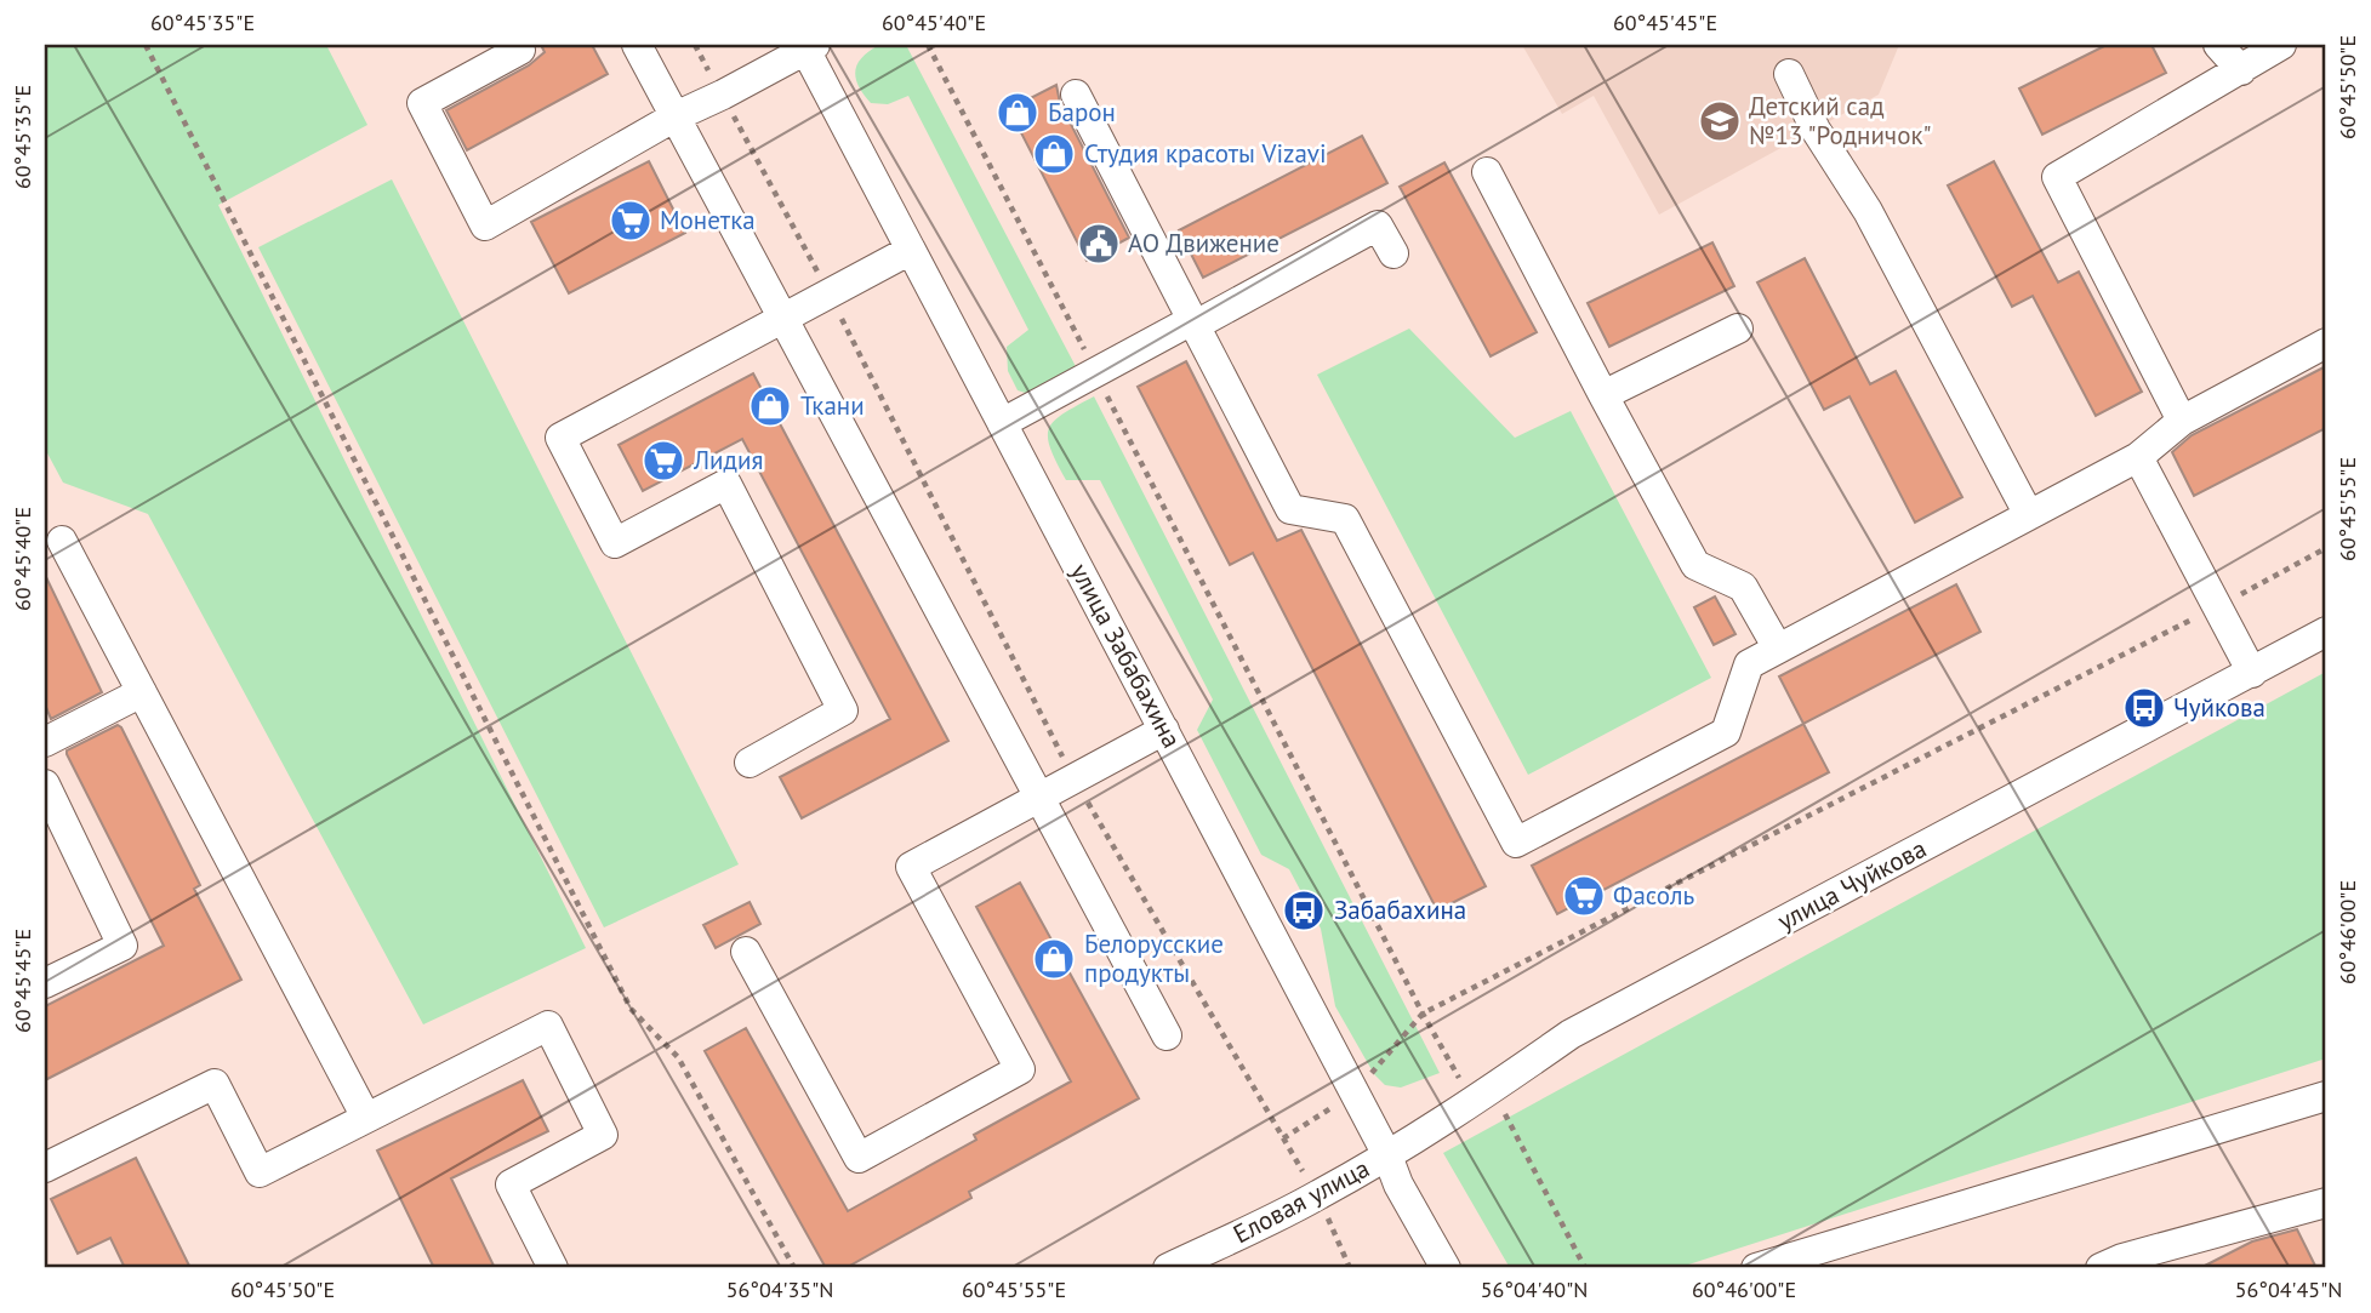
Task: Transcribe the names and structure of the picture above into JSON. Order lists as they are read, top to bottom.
{
  "streets": {
    "street": ["улица Забабахина", "улица Чуйкова", "Еловая улица"]
  },
  "crossings": [
    ["улица Забабахина", "улица Чуйкова"],
    ["улица Забабахина", "Еловая улица"],
    ["улица Чуйкова", "Еловая улица"]
  ],
  "places": {
    "shop": [
      "Барон",
      "Студия красоты Vizavi",
      "Ткани",
      "Белорусские продукты"
    ],
    "school or university": ["Детский сад №13 \"Родничок\""],
    "supermarket": ["Монетка", "Лидия", "Фасоль"],
    "public building": ["АО Движение"],
    "bus stop": ["Чуйкова", "Забабахина"]
  },
  "coordinates": [
    "60°45'35\"E",
    "60°45'40\"E",
    "60°45'45\"E",
    "60°45'50\"E",
    "60°45'55\"E",
    "60°46'00\"E",
    "56°04'35\"N",
    "56°04'40\"N",
    "56°04'45\"N"
  ]
}
